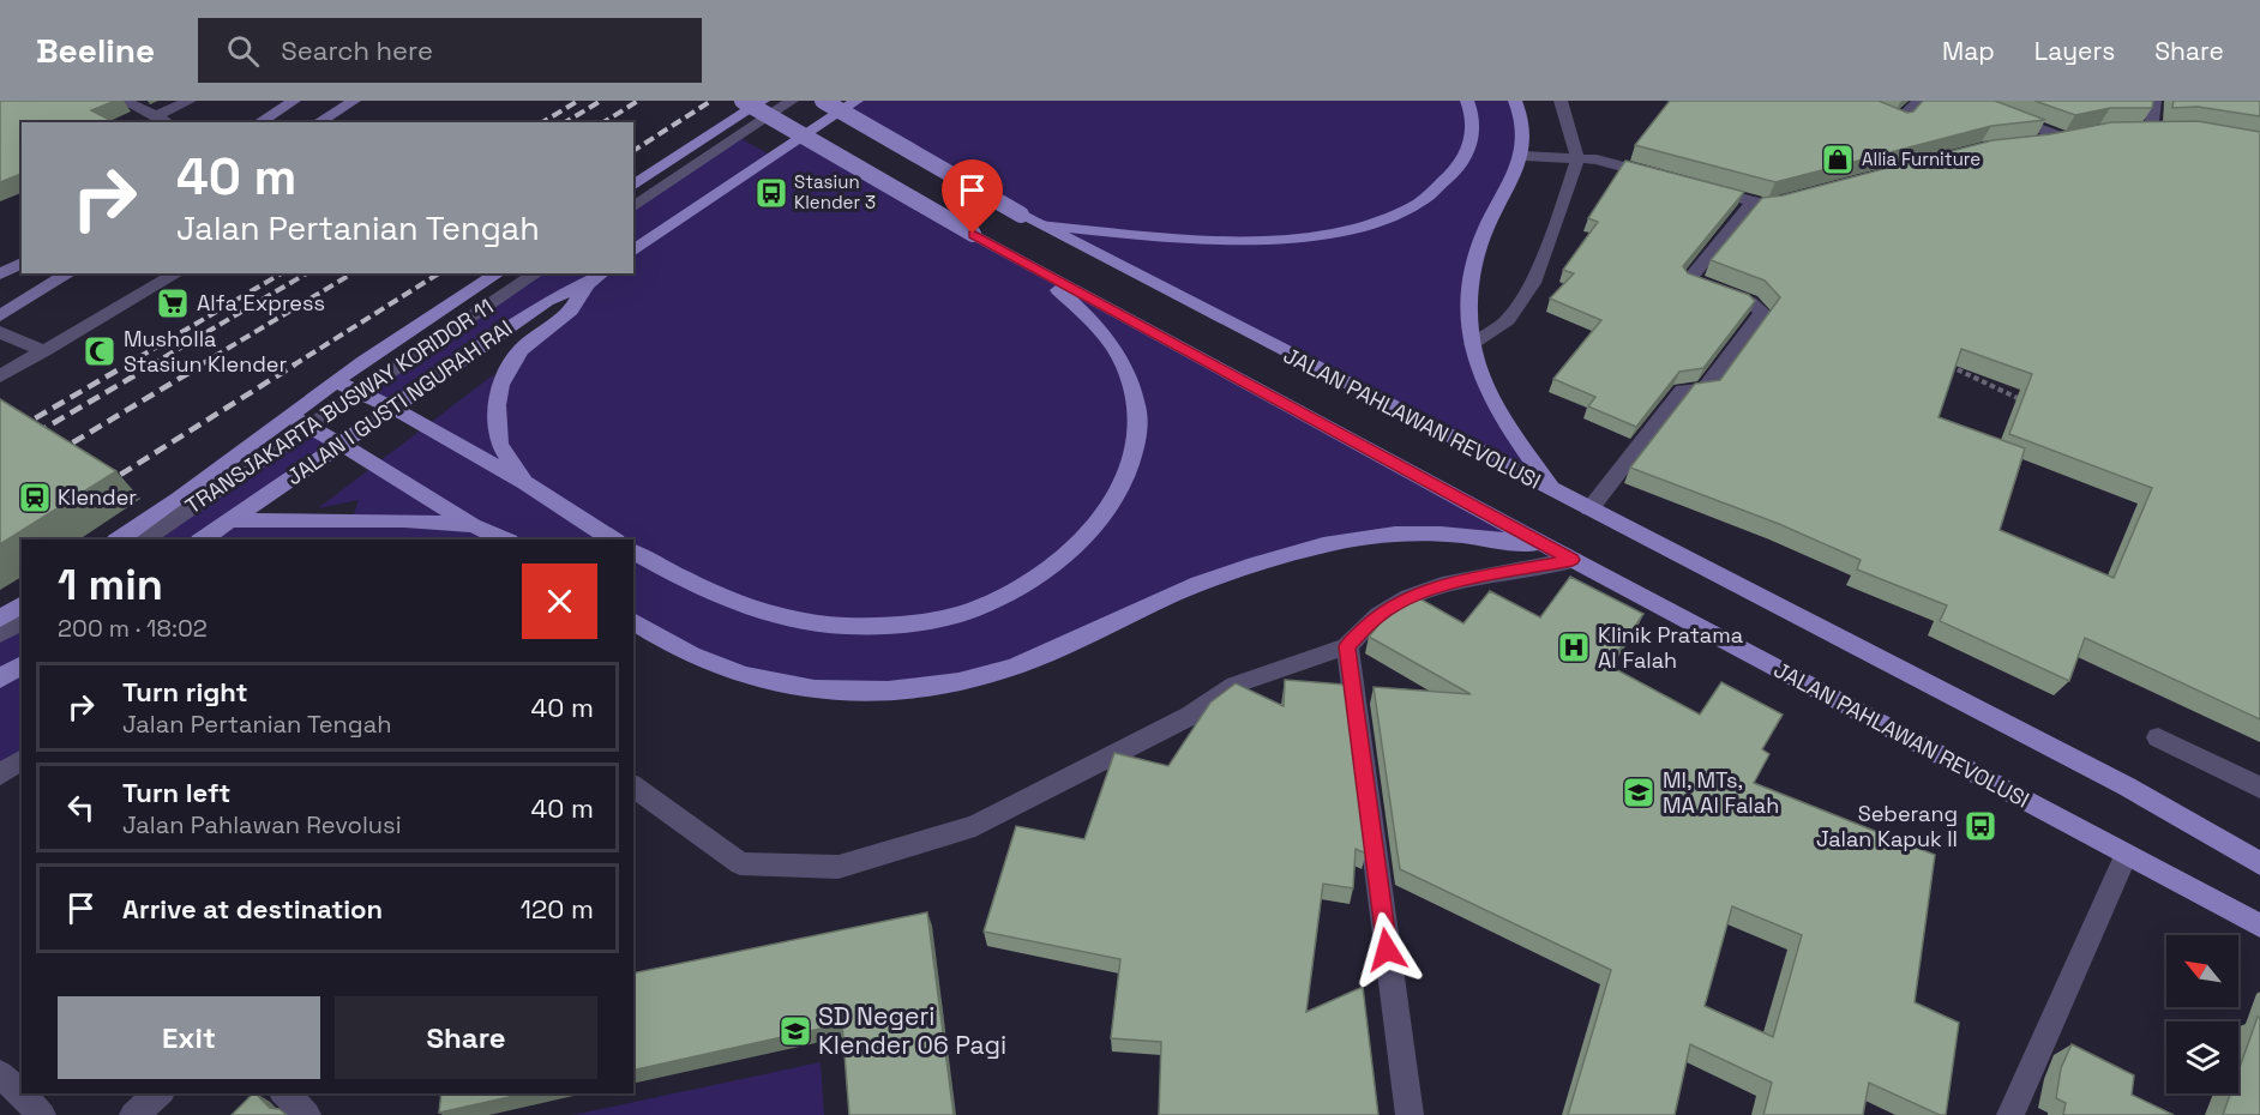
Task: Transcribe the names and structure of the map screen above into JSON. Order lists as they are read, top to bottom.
{
  "streets": {
    "main road": ["JALAN I GUSTI NGURAH RAI", "JALAN PAHLAWAN REVOLUSI"],
    "street": ["TRANSJAKARTA BUSWAY KORIDOR 11"]
  },
  "places": {
    "shop": ["Allia Furniture"],
    "bus stop": ["Stasiun Klender 3", "Seberang Jalan Kapuk II"],
    "supermarket": ["Alfa Express"],
    "mosque": ["Musholla Stasiun Klender"],
    "station": ["Klender"],
    "hospital": ["Klinik Pratama Al Falah"],
    "school or university": ["MI, MTs, MA Al Falah", "SD Negeri Klender 06 Pagi"]
  },
  "north": "top left",
  "page": {
    "header": "Beeline",
    "search": "Search here",
    "nav": ["Map", "Layers", "Share"],
    "turn": ["40 m", "Jalan Pertanian Tengah"],
    "heading": ["1 min", "200 m · 18:02"],
    "list": [
      {
        "name": "Turn right",
        "note": "Jalan Pertanian Tengah",
        "value": "40 m"
      },
      {
        "name": "Turn left",
        "note": "Jalan Pahlawan Revolusi",
        "value": "40 m"
      },
      {
        "name": "Arrive at destination",
        "value": "120 m"
      }
    ],
    "buttons": ["Exit", "Share"]
  }
}
